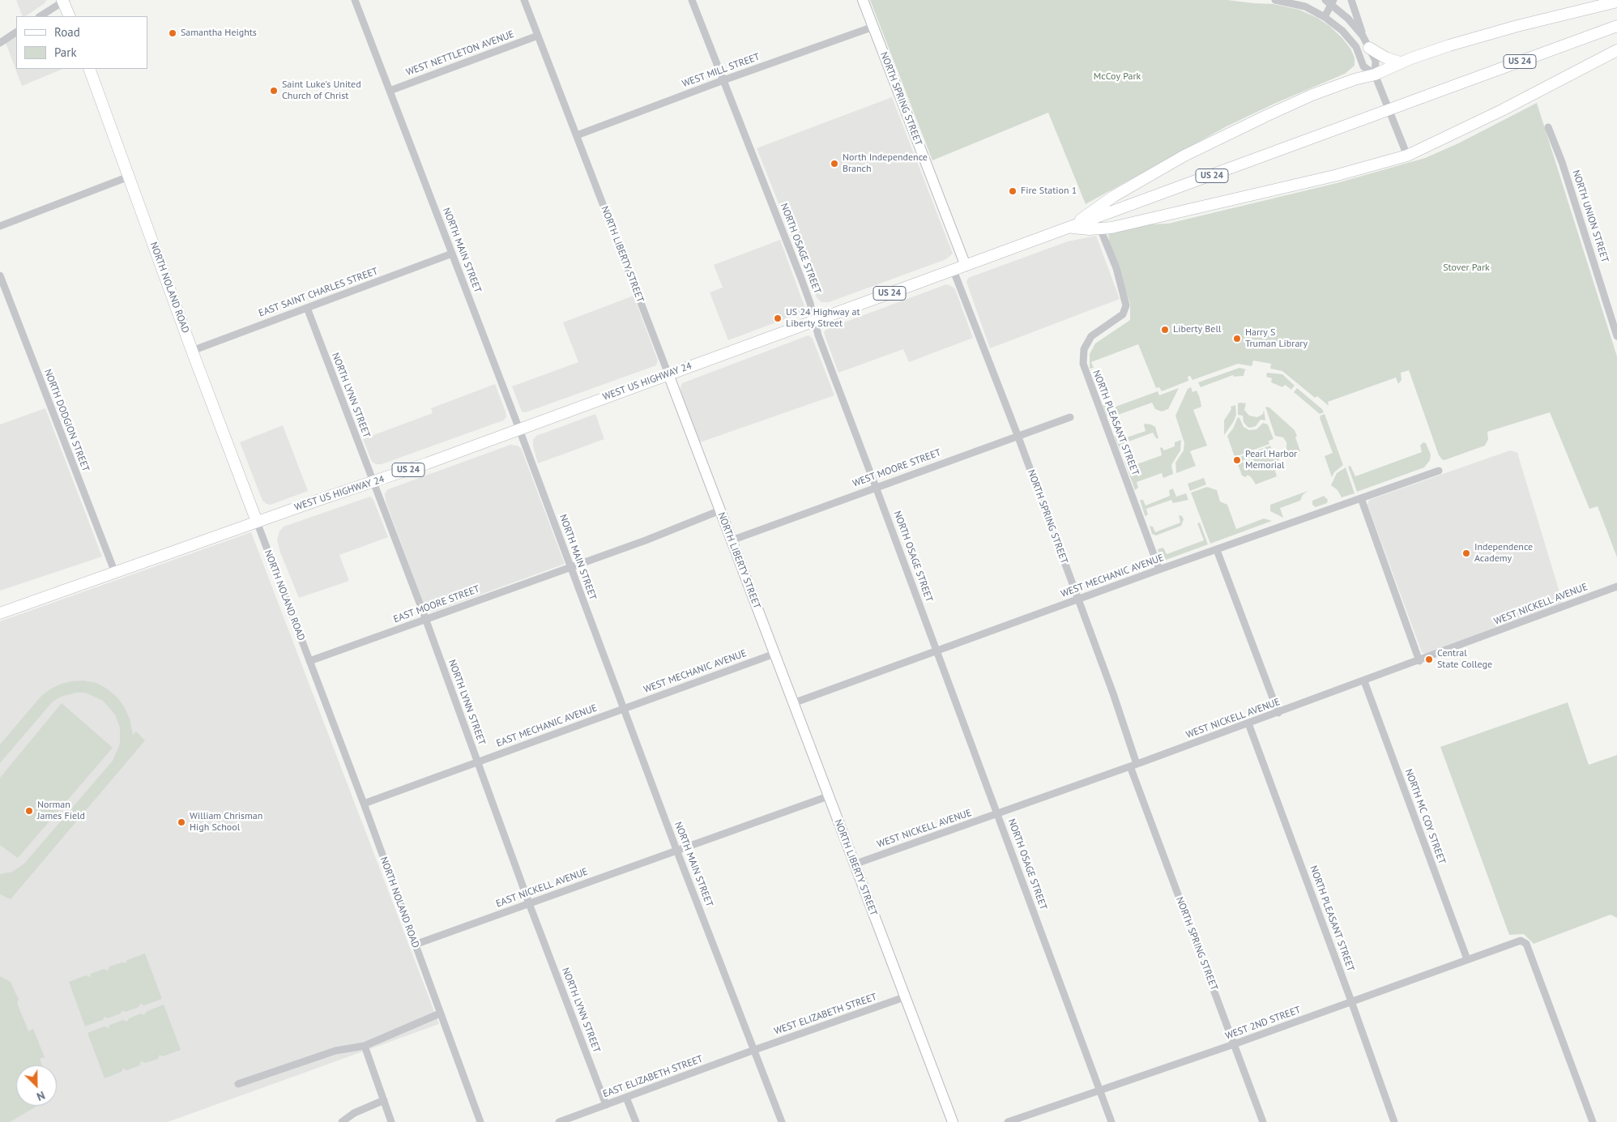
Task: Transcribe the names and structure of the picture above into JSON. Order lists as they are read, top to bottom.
{
  "streets": {
    "main road": [
      "US 24",
      "NORTH SPRING STREET",
      "NORTH LIBERTY STREET",
      "NORTH NOLAND ROAD",
      "WEST US HIGHWAY 24"
    ],
    "street": [
      "WEST NETTLETON AVENUE",
      "WEST MILL STREET",
      "NORTH UNION STREET",
      "NORTH OSAGE STREET",
      "NORTH MAIN STREET",
      "EAST SAINT CHARLES STREET",
      "NORTH LYNN STREET",
      "NORTH DODGION STREET",
      "NORTH PLEASANT STREET",
      "WEST MOORE STREET",
      "WEST MECHANIC AVENUE",
      "EAST MOORE STREET",
      "WEST NICKELL AVENUE",
      "EAST MECHANIC AVENUE",
      "NORTH MC COY STREET",
      "EAST NICKELL AVENUE",
      "WEST ELIZABETH STREET",
      "WEST 2ND STREET",
      "EAST ELIZABETH STREET"
    ]
  },
  "crossings": [
    ["WEST NETTLETON AVENUE", "NORTH MAIN STREET"],
    ["WEST NETTLETON AVENUE", "NORTH LIBERTY STREET"],
    ["US 24", "NORTH SPRING STREET"],
    ["US 24", "NORTH OSAGE STREET"],
    ["US 24", "WEST US HIGHWAY 24"],
    ["WEST MILL STREET", "NORTH SPRING STREET"],
    ["WEST MILL STREET", "NORTH OSAGE STREET"],
    ["WEST MILL STREET", "NORTH LIBERTY STREET"],
    ["NORTH SPRING STREET", "WEST MOORE STREET"],
    ["NORTH SPRING STREET", "WEST MECHANIC AVENUE"],
    ["NORTH SPRING STREET", "WEST NICKELL AVENUE"],
    ["NORTH SPRING STREET", "WEST 2ND STREET"],
    ["NORTH OSAGE STREET", "WEST US HIGHWAY 24"],
    ["NORTH OSAGE STREET", "WEST MOORE STREET"],
    ["NORTH OSAGE STREET", "WEST MECHANIC AVENUE"],
    ["NORTH OSAGE STREET", "WEST NICKELL AVENUE"],
    ["NORTH OSAGE STREET", "WEST 2ND STREET"],
    ["NORTH MAIN STREET", "EAST SAINT CHARLES STREET"],
    ["NORTH MAIN STREET", "WEST US HIGHWAY 24"],
    ["NORTH MAIN STREET", "WEST MECHANIC AVENUE"],
    ["NORTH MAIN STREET", "EAST MOORE STREET"],
    ["NORTH MAIN STREET", "EAST MECHANIC AVENUE"],
    ["NORTH MAIN STREET", "EAST NICKELL AVENUE"],
    ["NORTH MAIN STREET", "WEST ELIZABETH STREET"],
    ["NORTH MAIN STREET", "EAST ELIZABETH STREET"],
    ["NORTH LIBERTY STREET", "WEST US HIGHWAY 24"],
    ["NORTH LIBERTY STREET", "WEST MOORE STREET"],
    ["NORTH LIBERTY STREET", "WEST MECHANIC AVENUE"],
    ["NORTH LIBERTY STREET", "WEST NICKELL AVENUE"],
    ["NORTH LIBERTY STREET", "WEST ELIZABETH STREET"],
    ["NORTH NOLAND ROAD", "EAST SAINT CHARLES STREET"],
    ["NORTH NOLAND ROAD", "WEST US HIGHWAY 24"],
    ["NORTH NOLAND ROAD", "EAST MOORE STREET"],
    ["NORTH NOLAND ROAD", "EAST MECHANIC AVENUE"],
    ["NORTH NOLAND ROAD", "EAST NICKELL AVENUE"],
    ["EAST SAINT CHARLES STREET", "NORTH LYNN STREET"],
    ["WEST US HIGHWAY 24", "NORTH LYNN STREET"],
    ["WEST US HIGHWAY 24", "NORTH DODGION STREET"],
    ["NORTH LYNN STREET", "EAST MOORE STREET"],
    ["NORTH LYNN STREET", "EAST MECHANIC AVENUE"],
    ["NORTH LYNN STREET", "EAST NICKELL AVENUE"],
    ["NORTH LYNN STREET", "EAST ELIZABETH STREET"],
    ["NORTH PLEASANT STREET", "WEST MECHANIC AVENUE"],
    ["NORTH PLEASANT STREET", "WEST NICKELL AVENUE"],
    ["NORTH PLEASANT STREET", "WEST 2ND STREET"],
    ["WEST MECHANIC AVENUE", "EAST MECHANIC AVENUE"],
    ["WEST NICKELL AVENUE", "NORTH MC COY STREET"],
    ["NORTH MC COY STREET", "WEST 2ND STREET"],
    ["WEST ELIZABETH STREET", "EAST ELIZABETH STREET"]
  ],
  "parks": ["McCoy Park", "Stover Park"],
  "places": [
    "Samantha Heights",
    "Saint Luke's United Church of Christ",
    "North Independence Branch",
    "Fire Station 1",
    "US 24 Highway at Liberty Street",
    "Liberty Bell",
    "Harry S Truman Library",
    "Pearl Harbor Memorial",
    "Independence Academy",
    "Central State College",
    "Norman James Field",
    "William Chrisman High School"
  ],
  "legend": ["Road", "Park"],
  "north": "bottom right"
}
